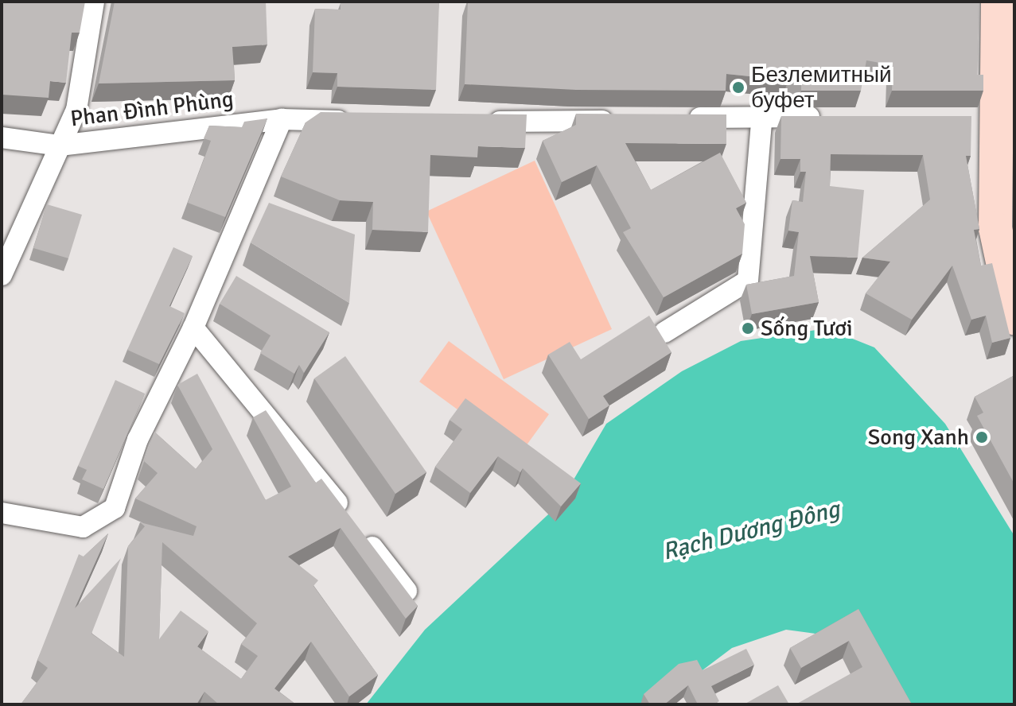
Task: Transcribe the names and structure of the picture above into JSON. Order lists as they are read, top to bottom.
{
  "streets": {
    "street": ["Phan Đình Phùng"]
  },
  "water": ["Rạch Dương Đông"],
  "places": ["Безлемитный буфет", "Sống Tươi", "Song Xanh"]
}
